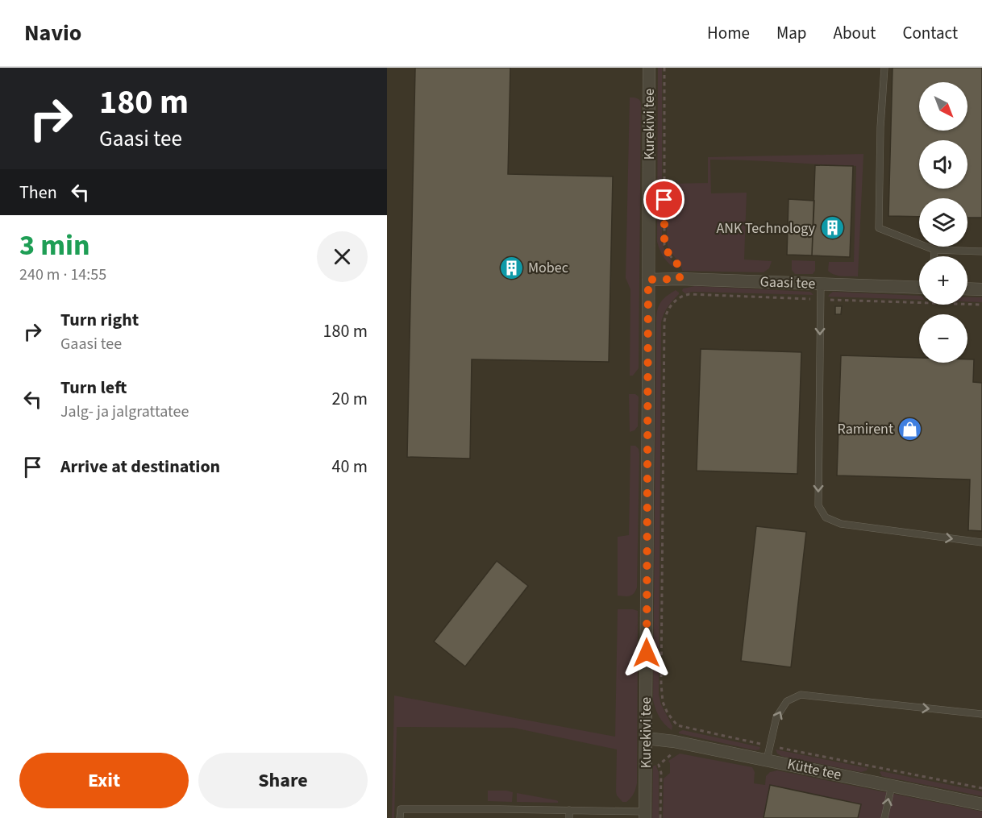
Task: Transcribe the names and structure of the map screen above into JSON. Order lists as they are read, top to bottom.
{
  "streets": {
    "street": ["Kurekivi tee", "Gaasi tee", "Kütte tee"]
  },
  "crossings": [
    ["Kurekivi tee", "Gaasi tee"],
    ["Kurekivi tee", "Kütte tee"]
  ],
  "places": {
    "building": ["ANK Technology", "Mobec"],
    "shop": ["Ramirent"]
  },
  "north": "bottom right",
  "page": {
    "header": "Navio",
    "nav": [
      "Home",
      "Map",
      "About",
      "Contact"
    ],
    "turn": ["180 m", "Gaasi tee"],
    "map_buttons": ["+", "−"],
    "then": "Then",
    "heading": ["3 min", "240 m · 14:55"],
    "list": [
      {
        "name": "Turn right",
        "note": "Gaasi tee",
        "value": "180 m"
      },
      {
        "name": "Turn left",
        "note": "Jalg- ja jalgrattatee",
        "value": "20 m"
      },
      {
        "name": "Arrive at destination",
        "value": "40 m"
      }
    ],
    "buttons": ["Exit", "Share"]
  }
}
